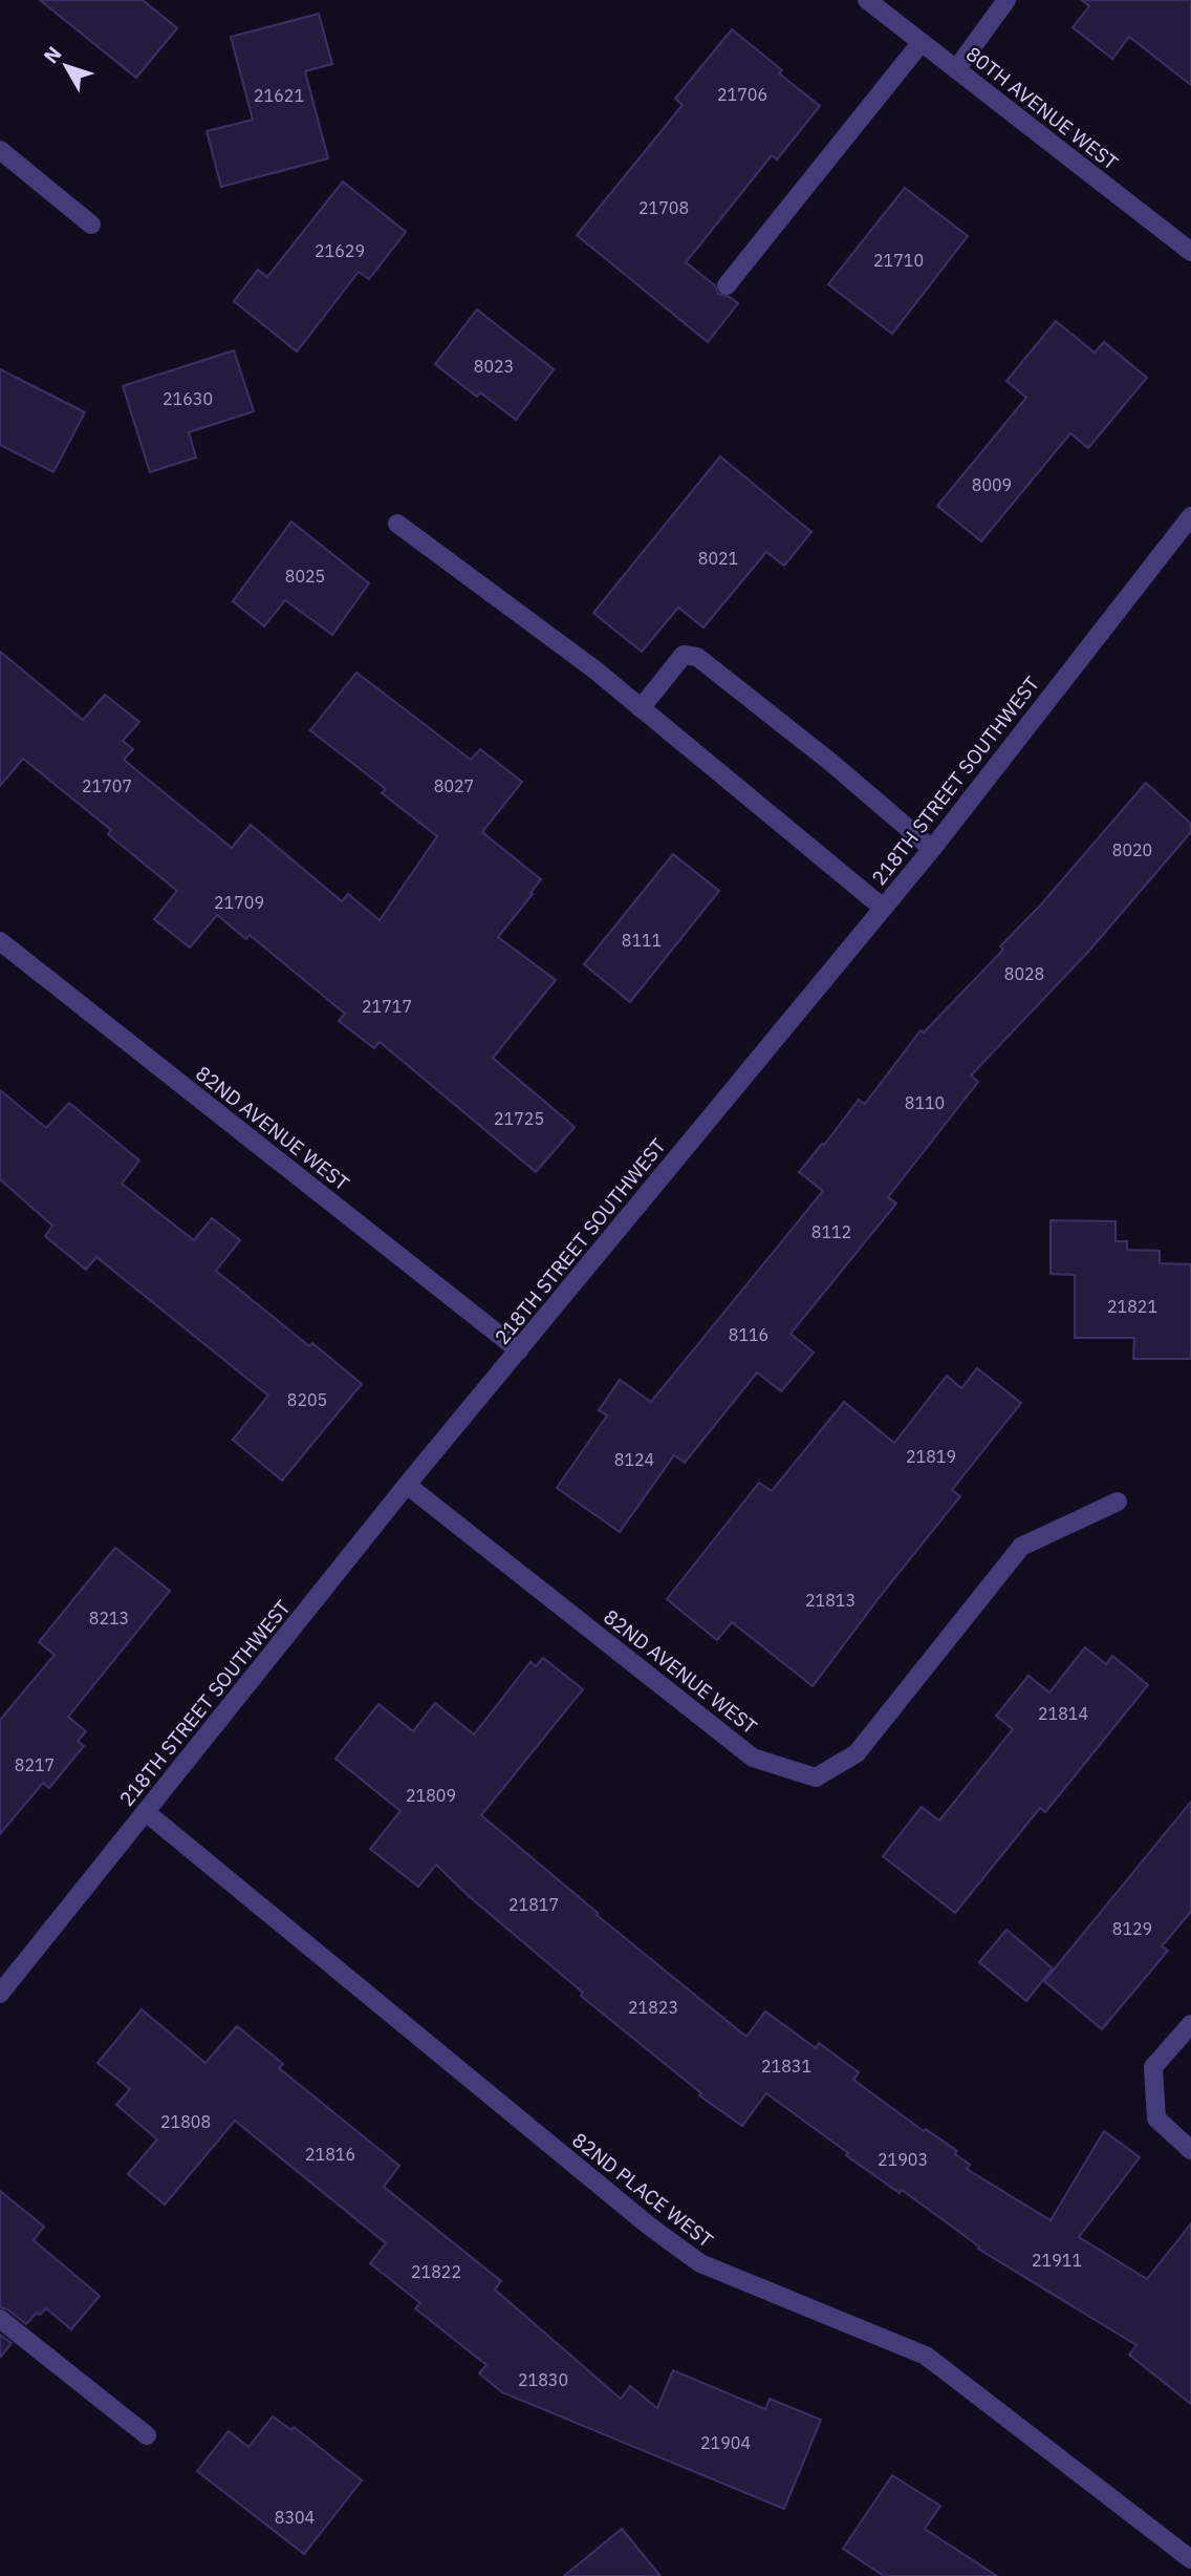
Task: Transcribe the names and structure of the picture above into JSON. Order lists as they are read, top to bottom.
{
  "streets": {
    "street": [
      "80TH AVENUE WEST",
      "218TH STREET SOUTHWEST",
      "82ND AVENUE WEST",
      "82ND PLACE WEST"
    ]
  },
  "crossings": [
    ["218TH STREET SOUTHWEST", "82ND AVENUE WEST"],
    ["218TH STREET SOUTHWEST", "82ND PLACE WEST"]
  ],
  "house_numbers": [
    "21706",
    "21621",
    "21708",
    "21629",
    "21710",
    "8023",
    "21630",
    "8009",
    "8021",
    "8025",
    "21707",
    "8027",
    "8020",
    "21709",
    "8111",
    "8028",
    "21717",
    "8110",
    "21725",
    "8112",
    "21821",
    "8116",
    "8205",
    "21819",
    "8124",
    "21813",
    "8213",
    "21814",
    "8217",
    "21809",
    "21817",
    "8129",
    "21823",
    "21831",
    "21808",
    "21816",
    "21903",
    "21911",
    "21822",
    "21830",
    "21904",
    "8304"
  ],
  "north": "top left"
}
